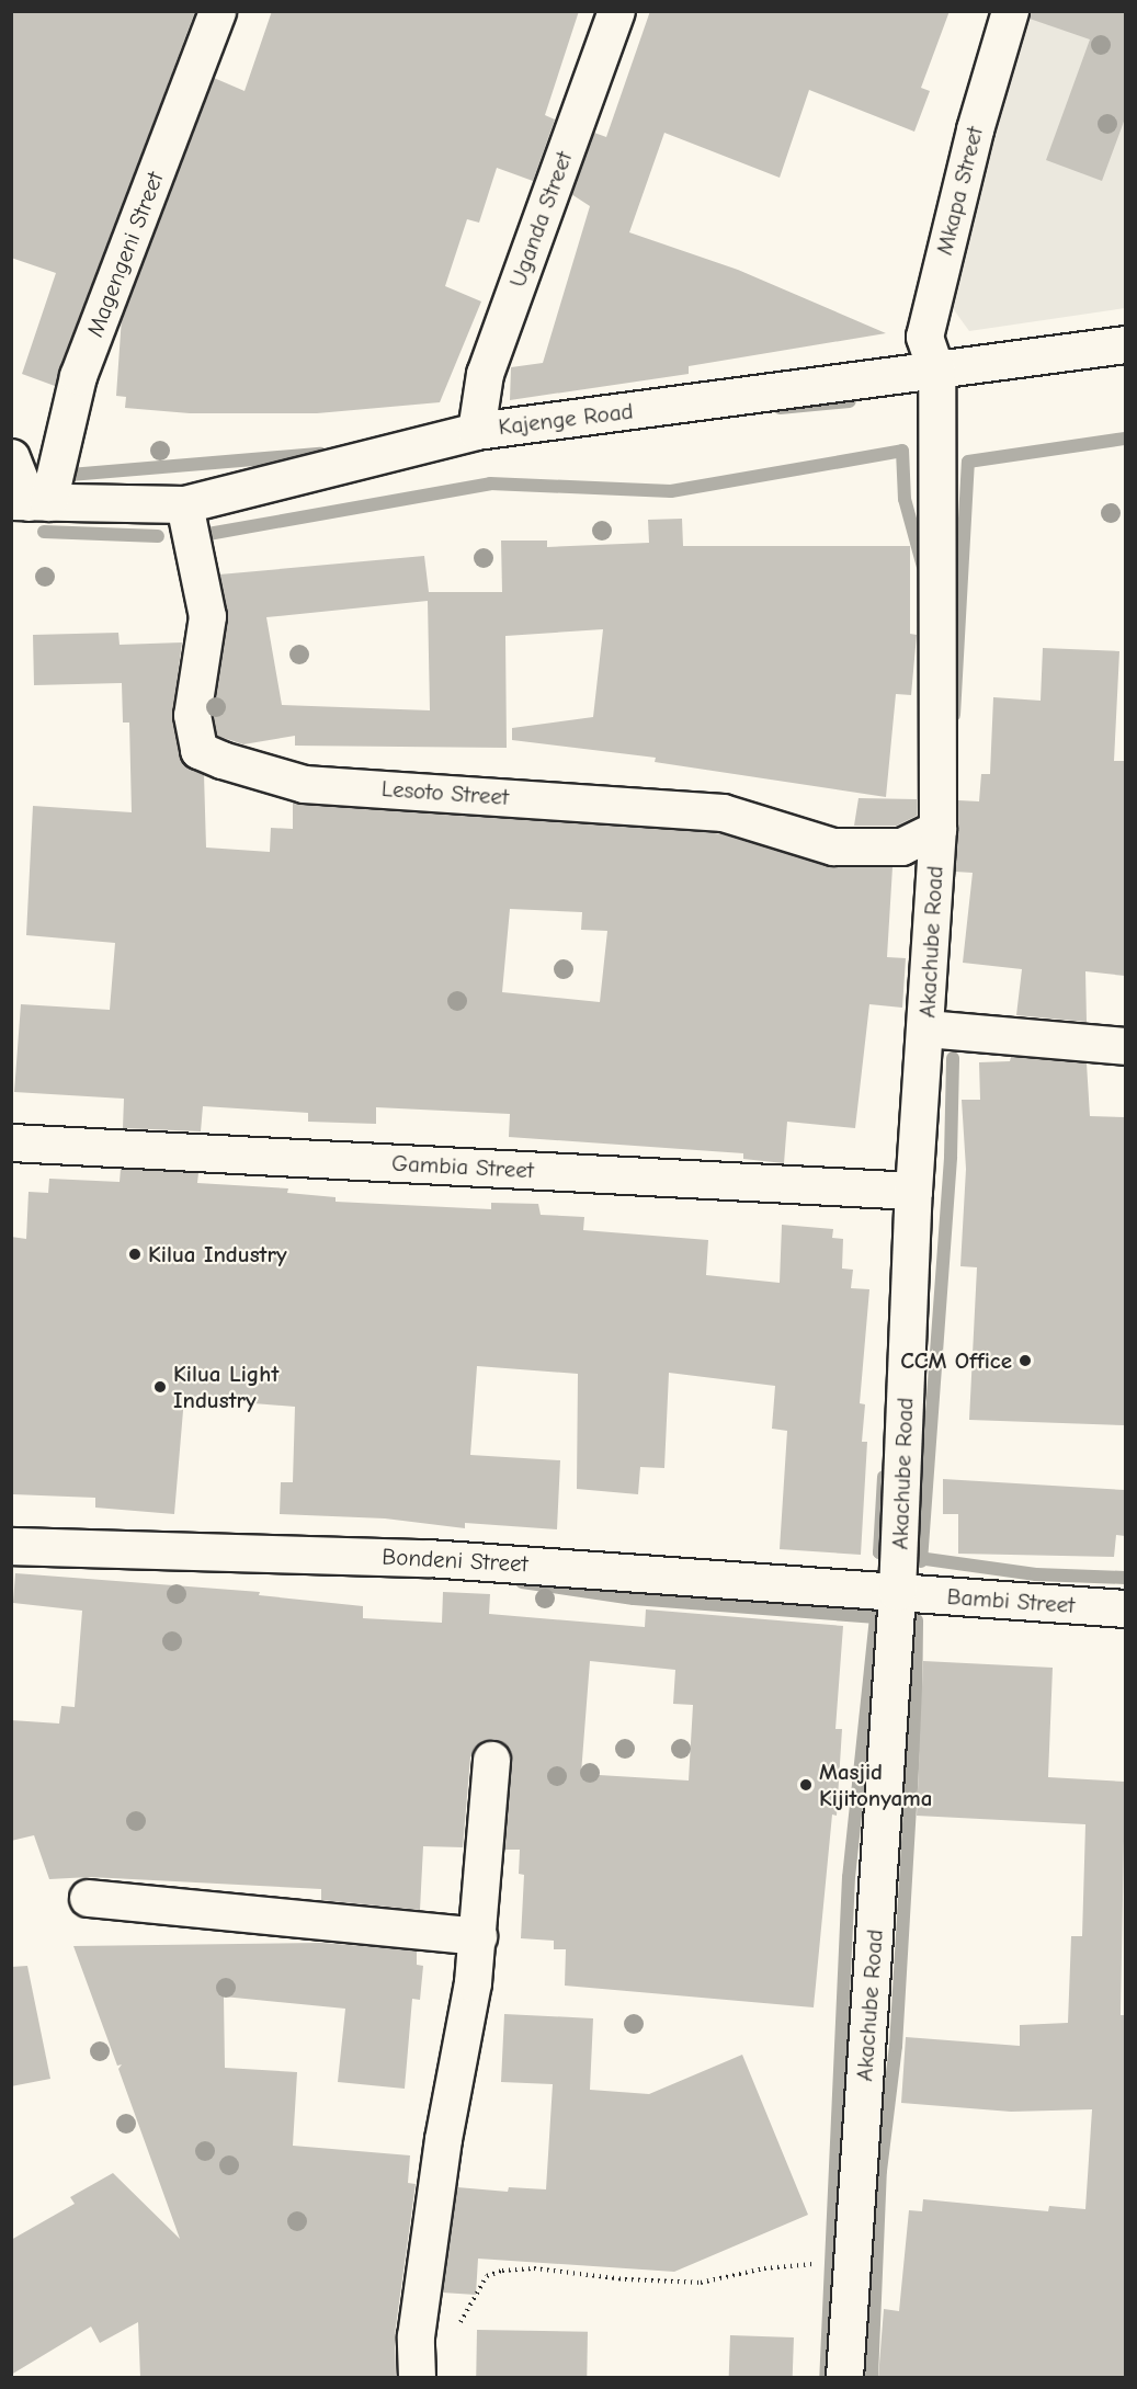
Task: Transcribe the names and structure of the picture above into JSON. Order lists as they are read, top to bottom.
{
  "streets": {
    "street": [
      "Mkapa Street",
      "Uganda Street",
      "Magengeni Street",
      "Kajenge Road",
      "Lesoto Street",
      "Akachube Road",
      "Gambia Street",
      "Bondeni Street",
      "Bambi Street"
    ]
  },
  "crossings": [
    ["Mkapa Street", "Kajenge Road"],
    ["Mkapa Street", "Akachube Road"],
    ["Uganda Street", "Kajenge Road"],
    ["Magengeni Street", "Kajenge Road"],
    ["Kajenge Road", "Lesoto Street"],
    ["Kajenge Road", "Akachube Road"],
    ["Lesoto Street", "Akachube Road"],
    ["Akachube Road", "Gambia Street"],
    ["Akachube Road", "Bondeni Street"],
    ["Akachube Road", "Bambi Street"],
    ["Bondeni Street", "Bambi Street"]
  ],
  "places": [
    "Kilua Industry",
    "CCM Office",
    "Kilua Light Industry",
    "Masjid Kijitonyama"
  ]
}
